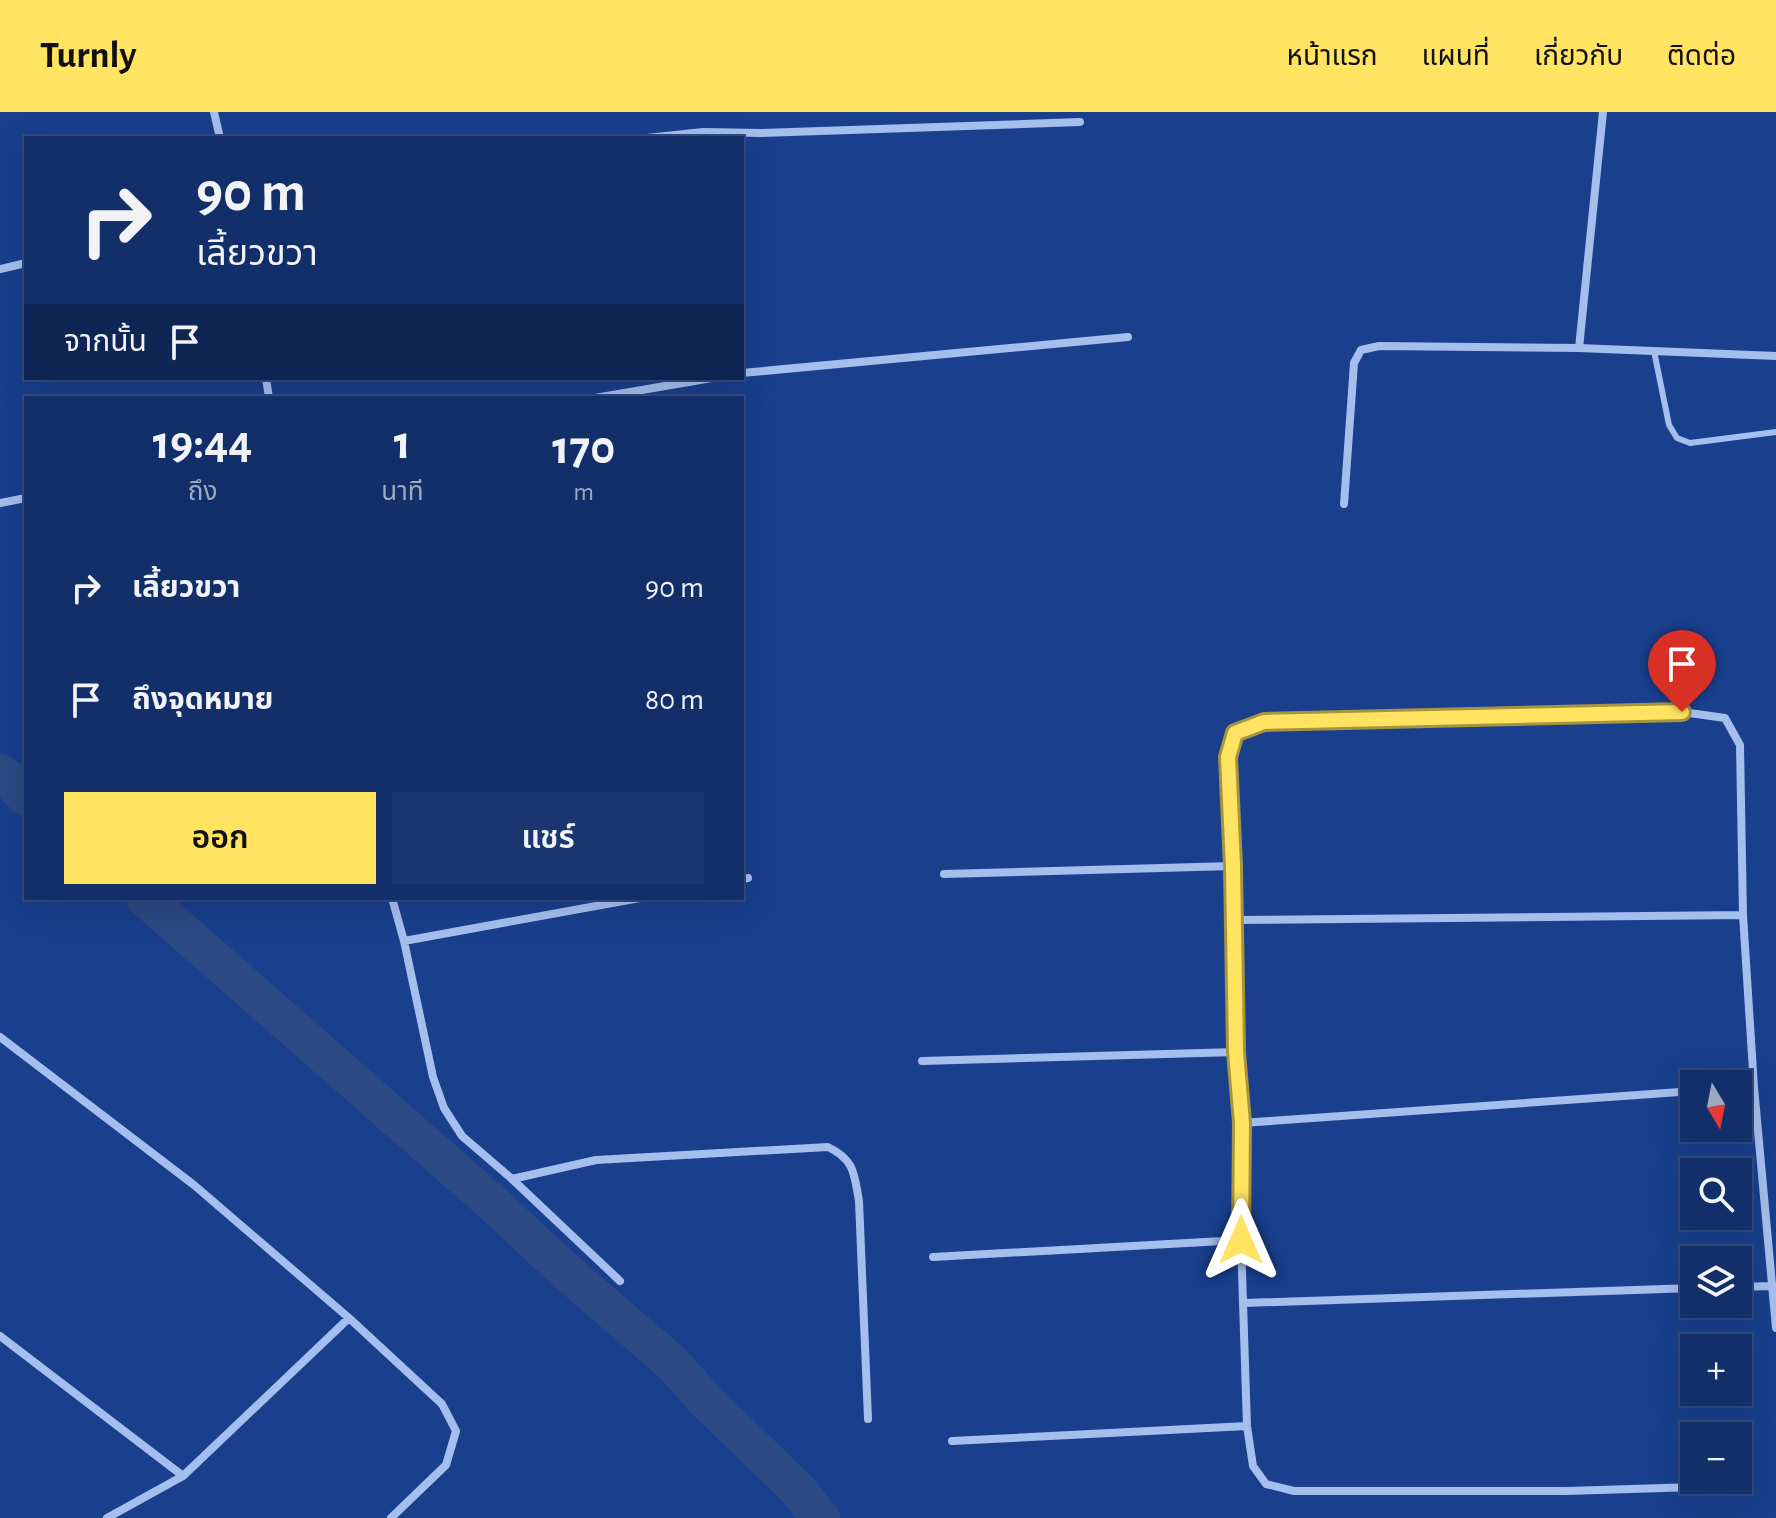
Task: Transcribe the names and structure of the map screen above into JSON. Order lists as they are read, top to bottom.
{
  "north": "bottom",
  "page": {
    "header": "Turnly",
    "nav": [
      "หน้าแรก",
      "แผนที่",
      "เกี่ยวกับ",
      "ติดต่อ"
    ],
    "turn": ["90 m", "เลี้ยวขวา"],
    "then": "จากนั้น",
    "eta": [
      "19:44",
      "ถึง",
      "1",
      "นาที",
      "170",
      "m"
    ],
    "list": [
      {
        "name": "เลี้ยวขวา",
        "value": "90 m"
      },
      {
        "name": "ถึงจุดหมาย",
        "value": "80 m"
      }
    ],
    "buttons": ["ออก", "แชร์"],
    "map_buttons": ["+", "−"]
  }
}
